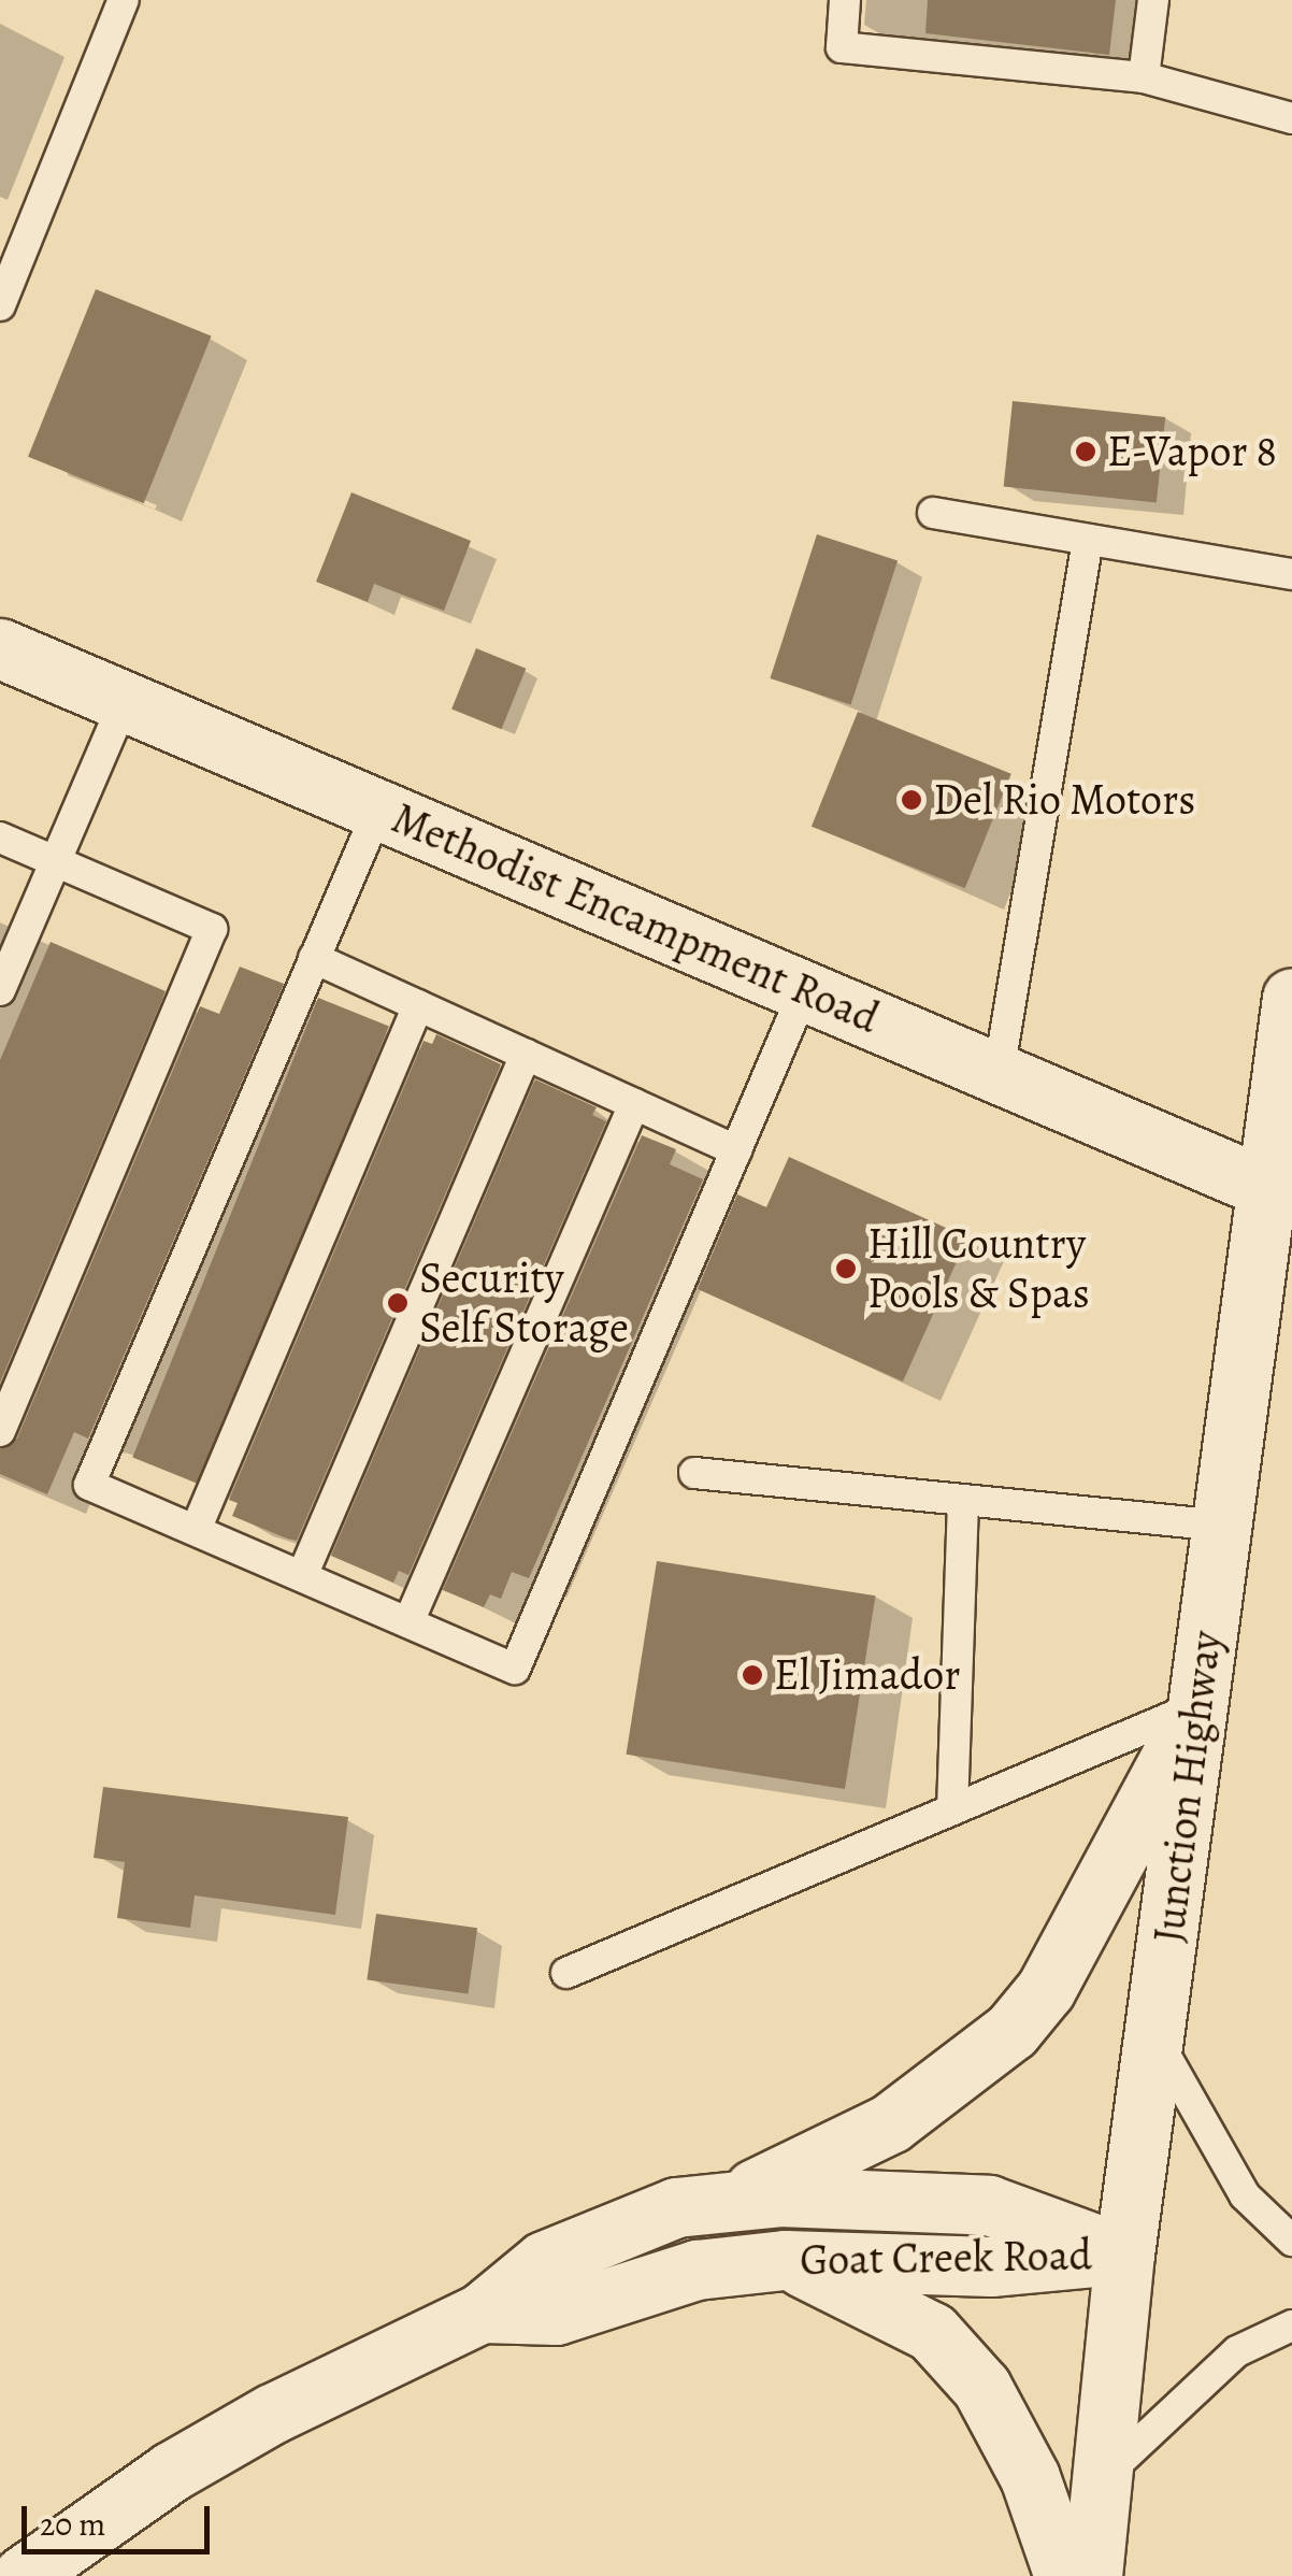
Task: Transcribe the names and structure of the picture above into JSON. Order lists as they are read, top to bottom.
{
  "streets": {
    "main road": ["Methodist Encampment Road", "Junction Highway", "Goat Creek Road"]
  },
  "crossings": [
    ["Methodist Encampment Road", "Junction Highway"],
    ["Junction Highway", "Goat Creek Road"]
  ],
  "places": [
    "E-Vapor 8",
    "Del Rio Motors",
    "Hill Country Pools & Spas",
    "Security Self Storage",
    "El Jimador"
  ],
  "scale_bar": "20 m"
}
